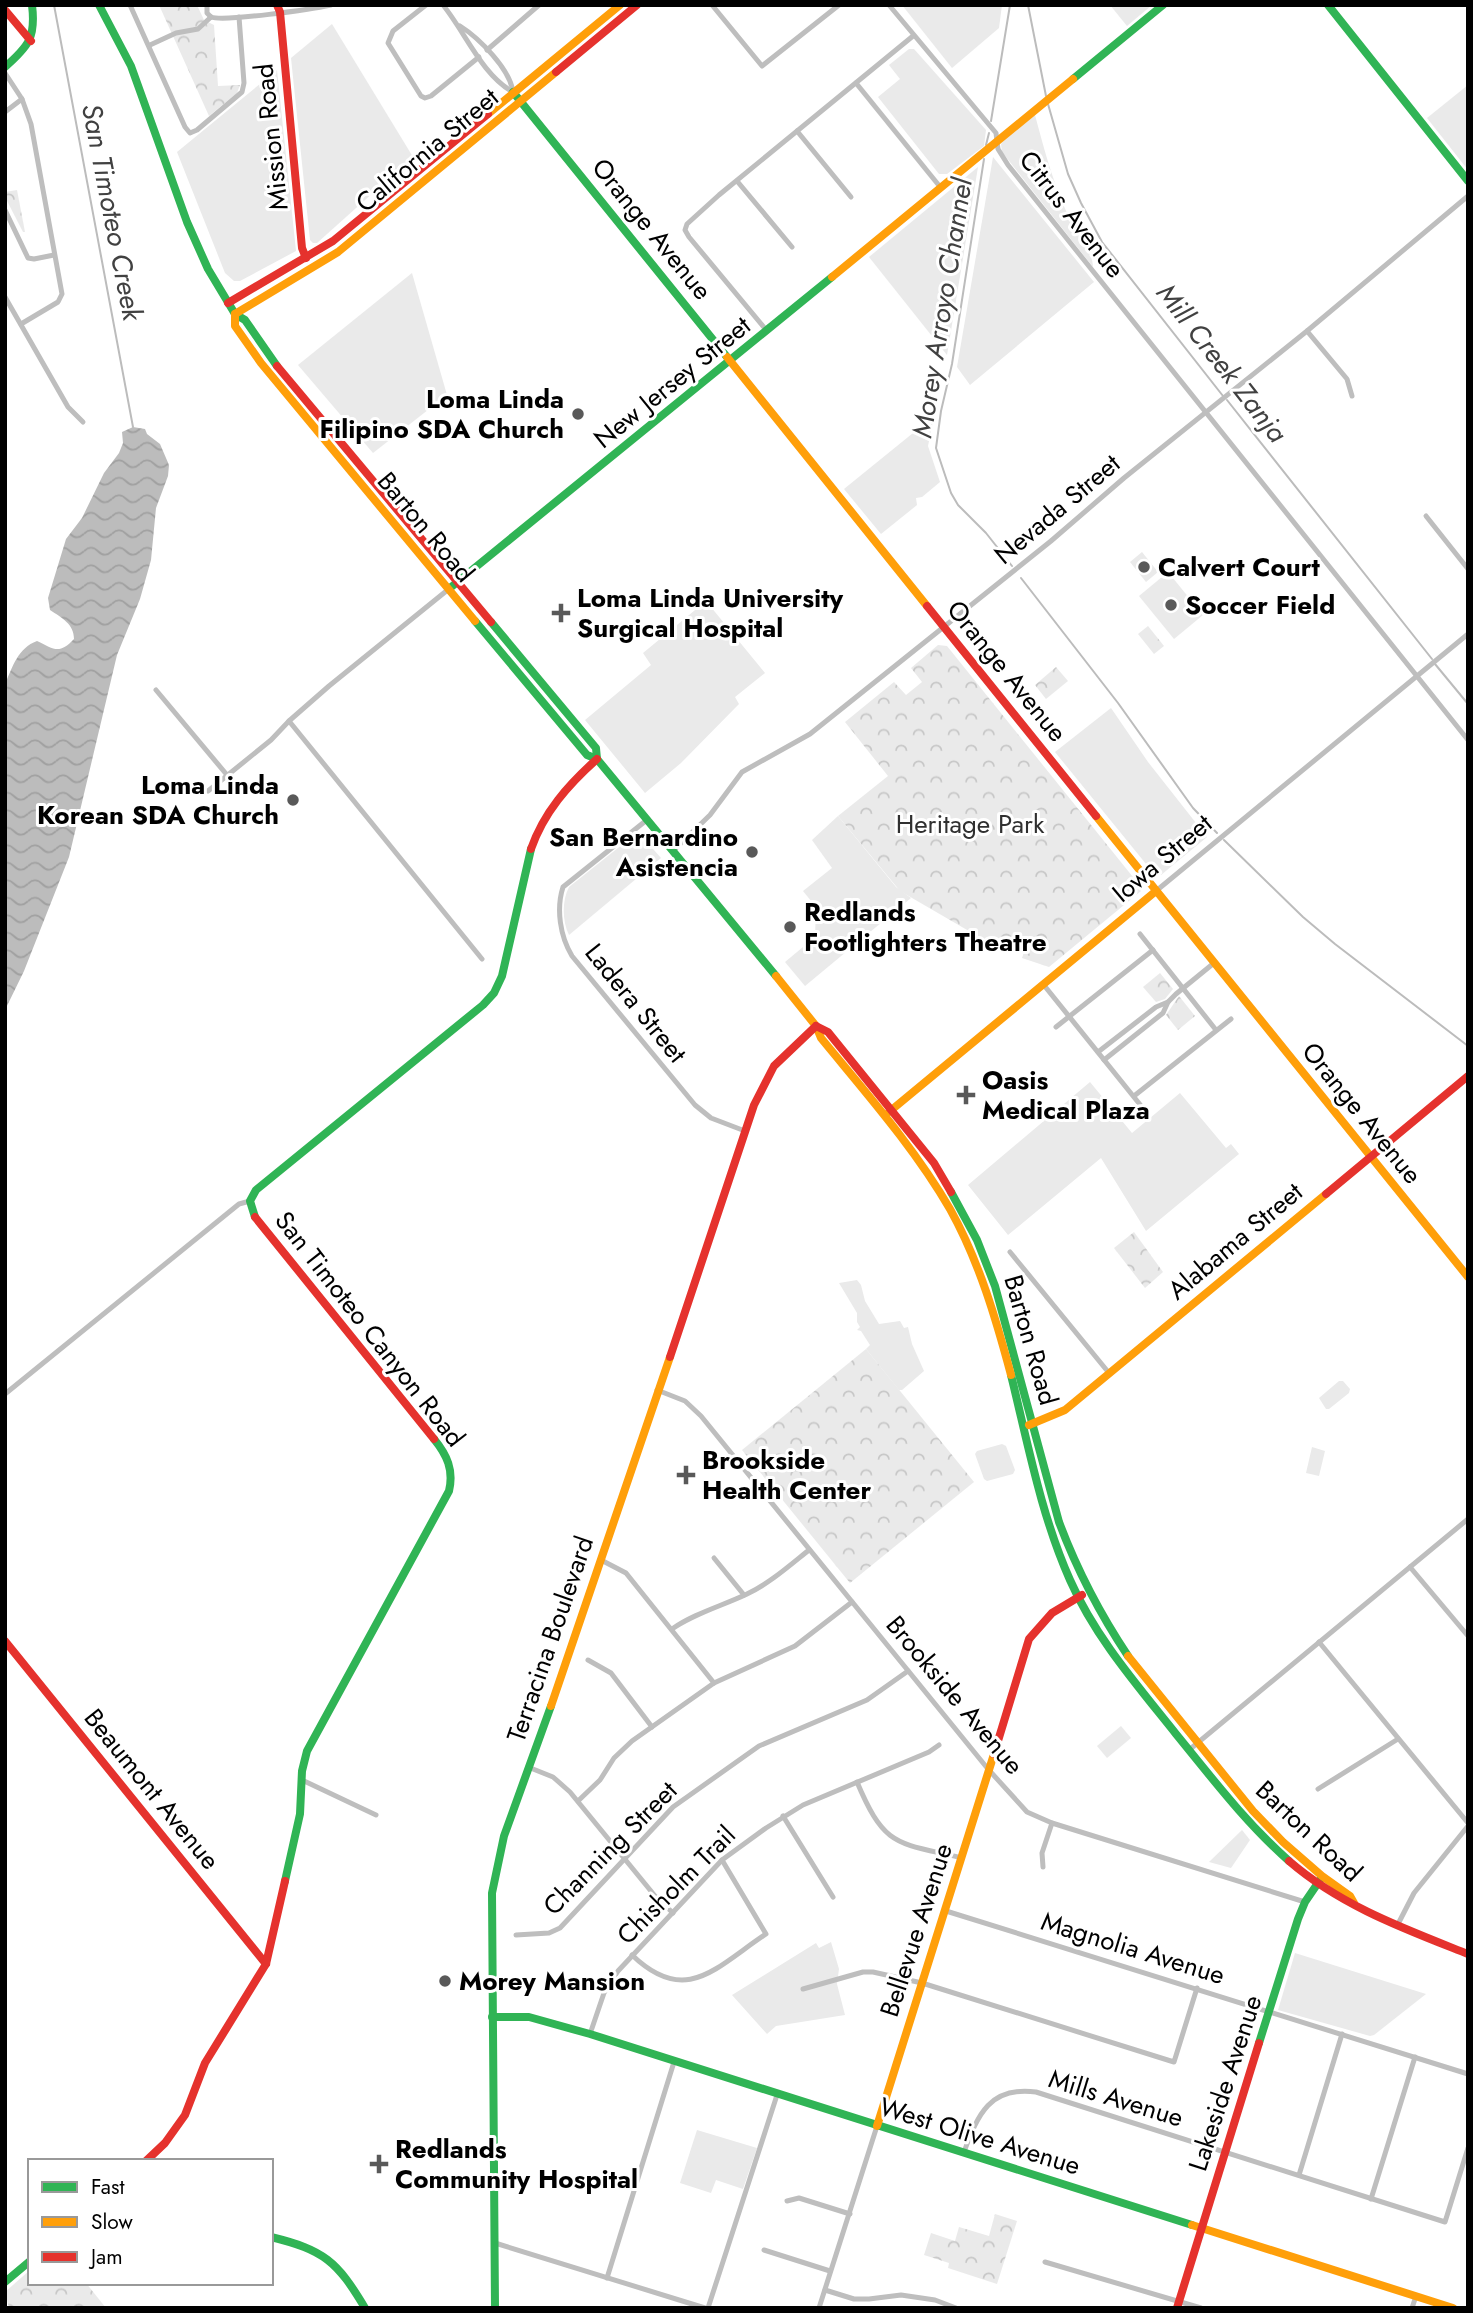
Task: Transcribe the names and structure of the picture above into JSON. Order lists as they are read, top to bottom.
{
  "streets": {
    "main road": [
      "Mission Road",
      "California Street",
      "Orange Avenue",
      "New Jersey Street",
      "Barton Road",
      "Iowa Street",
      "Alabama Street",
      "San Timoteo Canyon Road",
      "Terracina Boulevard",
      "Beaumont Avenue",
      "Bellevue Avenue",
      "Lakeside Avenue",
      "West Olive Avenue"
    ],
    "street": [
      "Citrus Avenue",
      "Nevada Street",
      "Ladera Street",
      "Brookside Avenue",
      "Channing Street",
      "Chisholm Trail",
      "Magnolia Avenue",
      "Mills Avenue"
    ]
  },
  "crossings": [
    ["Mission Road", "California Street"],
    ["California Street", "Orange Avenue"],
    ["California Street", "Barton Road"],
    ["Citrus Avenue", "New Jersey Street"],
    ["Citrus Avenue", "Nevada Street"],
    ["Citrus Avenue", "Iowa Street"],
    ["Orange Avenue", "New Jersey Street"],
    ["Orange Avenue", "Nevada Street"],
    ["Orange Avenue", "Iowa Street"],
    ["Orange Avenue", "Alabama Street"],
    ["New Jersey Street", "Barton Road"],
    ["Nevada Street", "Barton Road"],
    ["Barton Road", "Iowa Street"],
    ["Barton Road", "Ladera Street"],
    ["Barton Road", "Alabama Street"],
    ["Barton Road", "San Timoteo Canyon Road"],
    ["Barton Road", "Terracina Boulevard"],
    ["Barton Road", "Bellevue Avenue"],
    ["Barton Road", "Lakeside Avenue"],
    ["Ladera Street", "Terracina Boulevard"],
    ["San Timoteo Canyon Road", "Beaumont Avenue"],
    ["Terracina Boulevard", "Brookside Avenue"],
    ["Terracina Boulevard", "West Olive Avenue"],
    ["Brookside Avenue", "Channing Street"],
    ["Brookside Avenue", "Bellevue Avenue"],
    ["Brookside Avenue", "Lakeside Avenue"],
    ["Chisholm Trail", "West Olive Avenue"],
    ["Bellevue Avenue", "Magnolia Avenue"],
    ["Bellevue Avenue", "West Olive Avenue"],
    ["Magnolia Avenue", "Lakeside Avenue"],
    ["Lakeside Avenue", "Mills Avenue"],
    ["Lakeside Avenue", "West Olive Avenue"],
    ["Mills Avenue", "West Olive Avenue"]
  ],
  "water": ["San Timoteo Creek", "Morey Arroyo Channel", "Mill Creek Zanja"],
  "parks": ["Heritage Park"],
  "places": {
    "other": [
      "Loma Linda Filipino SDA Church",
      "Calvert Court",
      "Soccer Field",
      "Loma Linda Korean SDA Church",
      "San Bernardino Asistencia",
      "Redlands Footlighters Theatre",
      "Morey Mansion"
    ],
    "health": [
      "Loma Linda University Surgical Hospital",
      "Oasis Medical Plaza",
      "Brookside Health Center",
      "Redlands Community Hospital"
    ]
  },
  "legend": ["Fast", "Slow", "Jam"]
}
